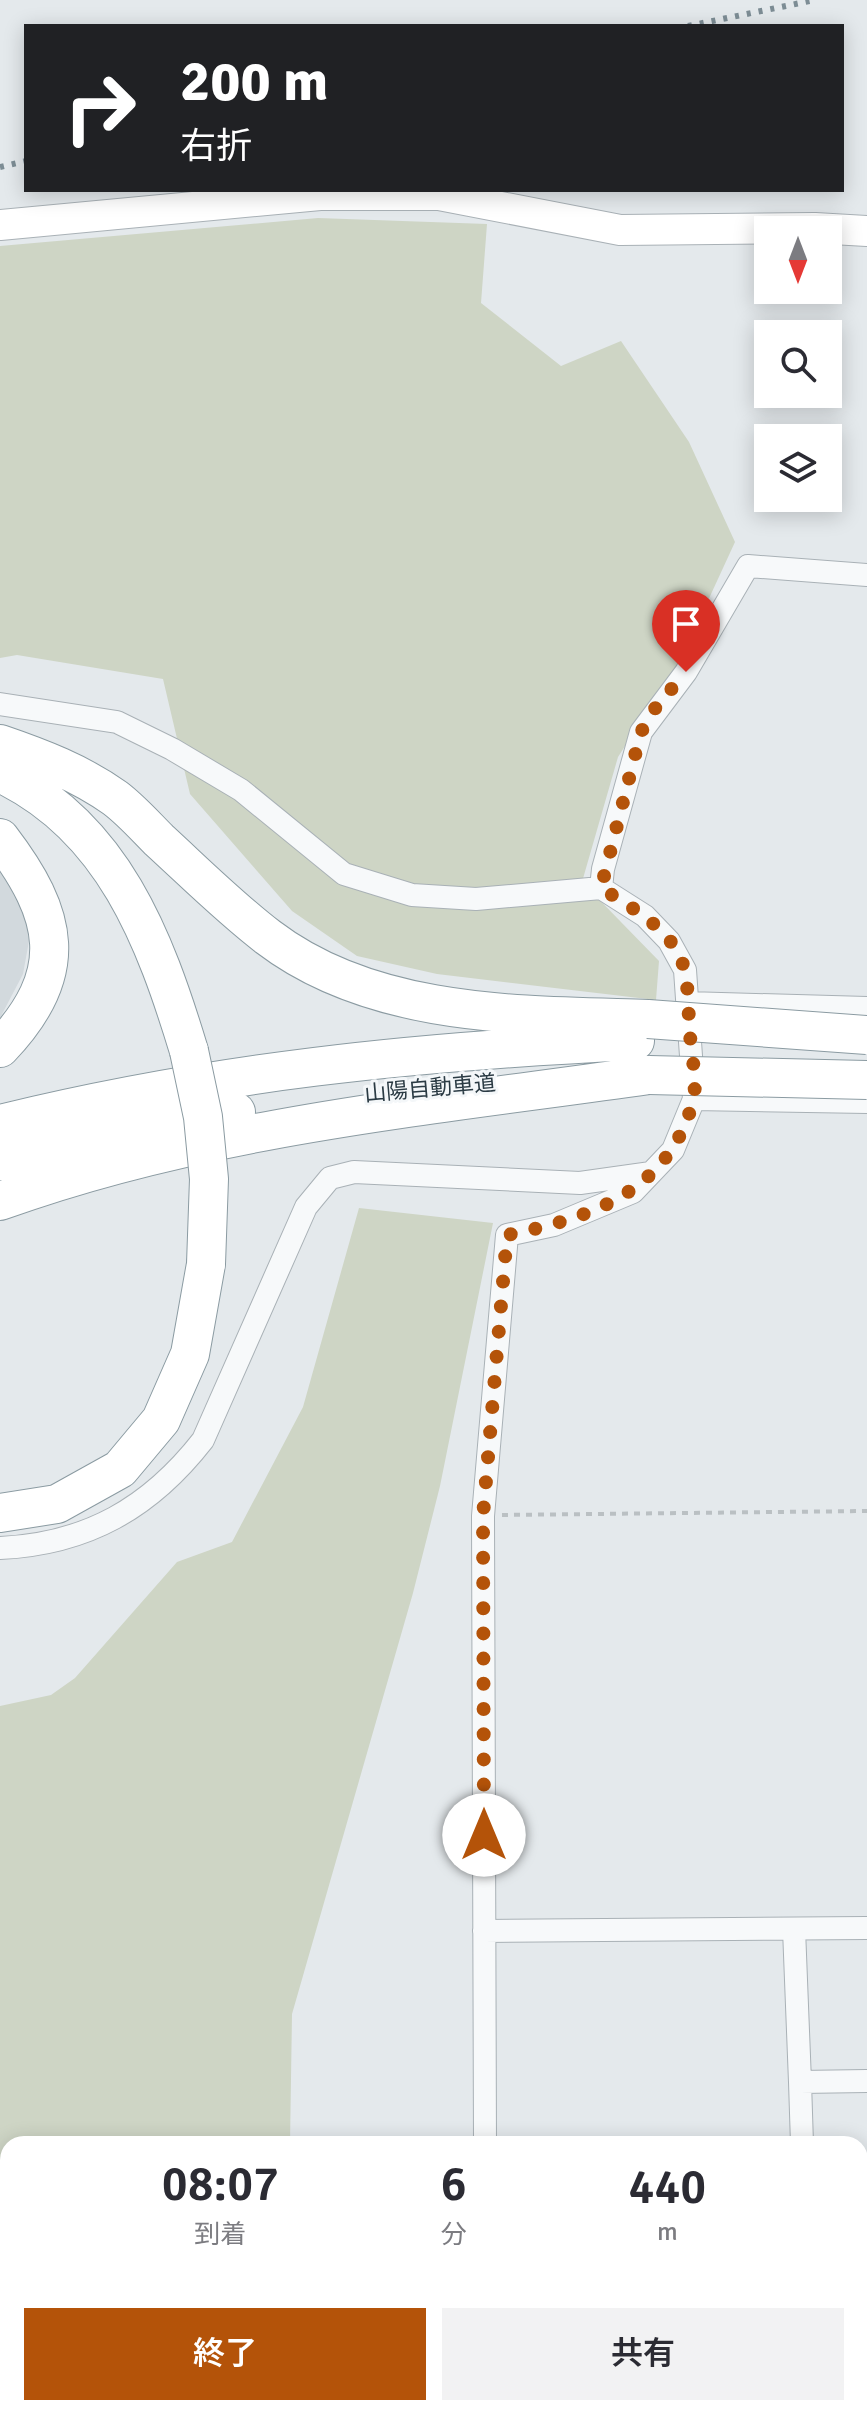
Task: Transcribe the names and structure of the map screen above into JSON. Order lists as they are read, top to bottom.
{
  "streets": {
    "highway": ["山陽自動車道"]
  },
  "north": "bottom",
  "page": {
    "turn": ["200 m", "右折"],
    "eta": [
      "08:07",
      "到着",
      "6",
      "分",
      "440",
      "m"
    ],
    "buttons": ["終了", "共有"]
  }
}
